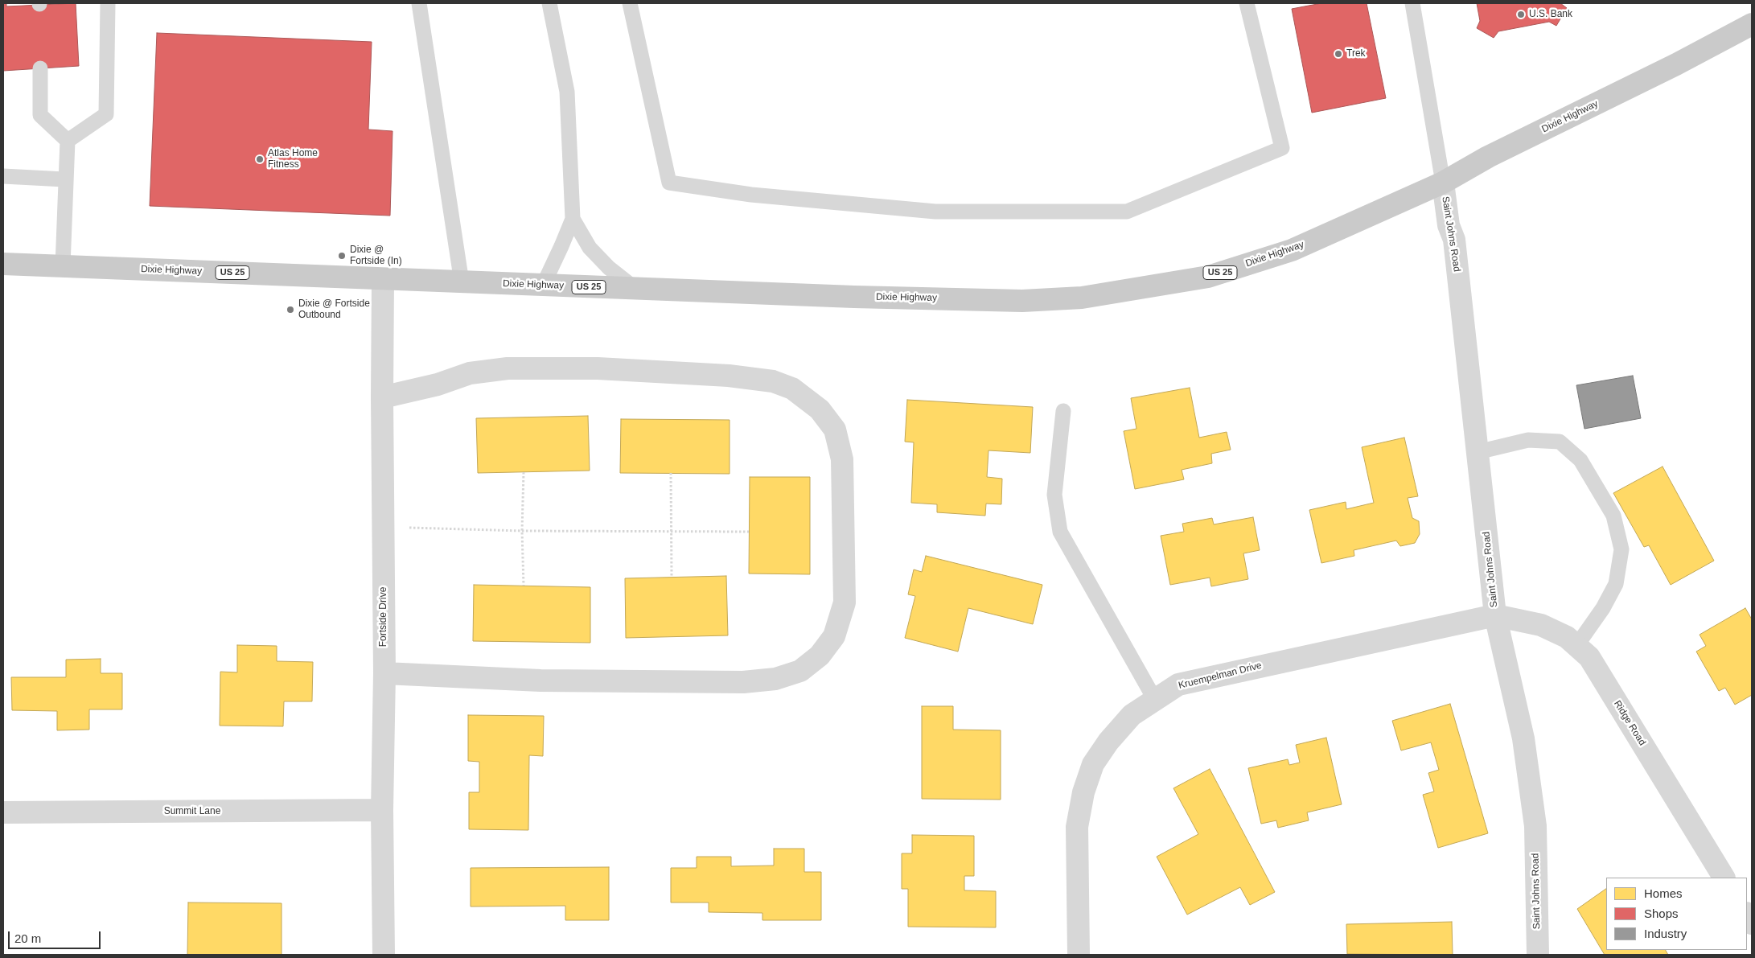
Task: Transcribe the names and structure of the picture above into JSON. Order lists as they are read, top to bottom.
{
  "streets": {
    "main road": ["Dixie Highway", "US 25"],
    "street": [
      "Saint Johns Road",
      "Fortside Drive",
      "Kruempelman Drive",
      "Ridge Road",
      "Summit Lane"
    ]
  },
  "crossings": [
    ["Dixie Highway", "Saint Johns Road"],
    ["Dixie Highway", "Fortside Drive"],
    ["Saint Johns Road", "Kruempelman Drive"],
    ["Saint Johns Road", "Ridge Road"],
    ["Fortside Drive", "Summit Lane"],
    ["Kruempelman Drive", "Ridge Road"]
  ],
  "places": [
    "U.S. Bank",
    "Trek",
    "Atlas Home Fitness",
    "Dixie @ Fortside (In)",
    "Dixie @ Fortside Outbound"
  ],
  "legend": ["Homes", "Shops", "Industry"],
  "scale_bar": "20 m"
}
